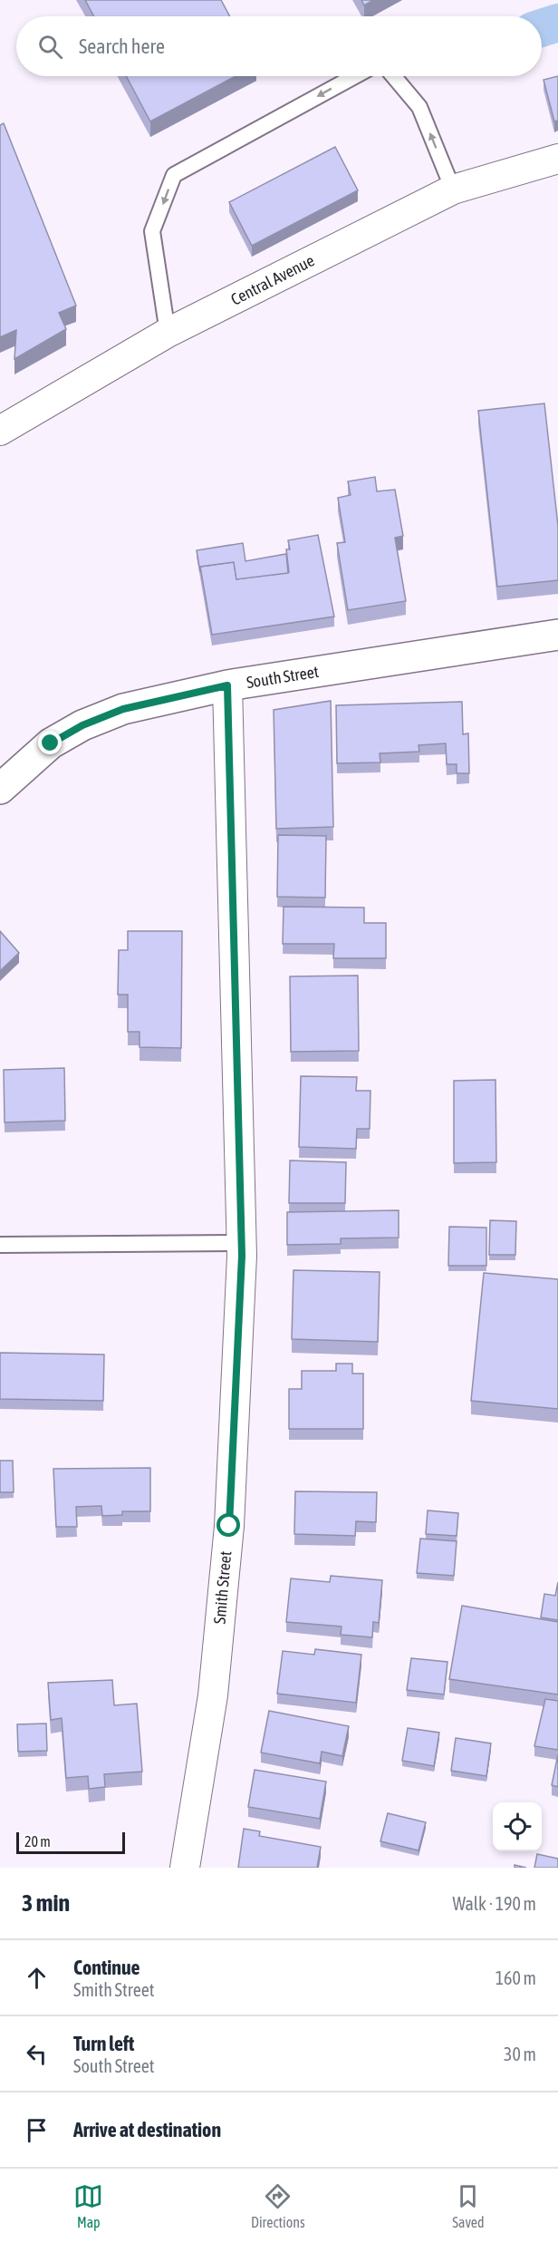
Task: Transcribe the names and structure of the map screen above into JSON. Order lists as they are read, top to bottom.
{
  "streets": {
    "street": ["Central Avenue", "South Street", "Smith Street"]
  },
  "crossings": [
    ["South Street", "Smith Street"]
  ],
  "scale_bar": "20 m",
  "page": {
    "search": "Search here",
    "scale": "20 m",
    "heading": ["3 min", "Walk · 190 m"],
    "list": [
      ["Continue", "Smith Street", "160 m"],
      ["Turn left", "South Street", "30 m"],
      "Arrive at destination"
    ],
    "nav": ["Map", "Directions", "Saved"]
  }
}
